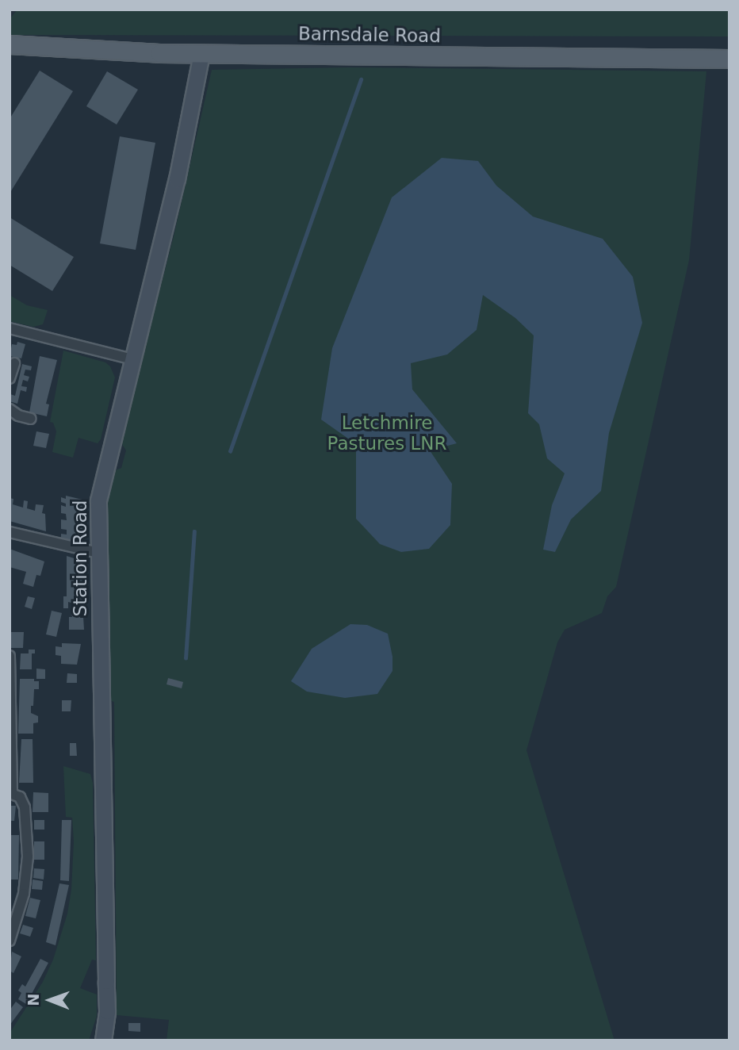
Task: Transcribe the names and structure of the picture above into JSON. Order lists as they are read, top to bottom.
{
  "streets": {
    "main road": ["Barnsdale Road"],
    "street": ["Station Road"]
  },
  "crossings": [
    ["Barnsdale Road", "Station Road"]
  ],
  "parks": ["Letchmire Pastures LNR"],
  "north": "left"
}
